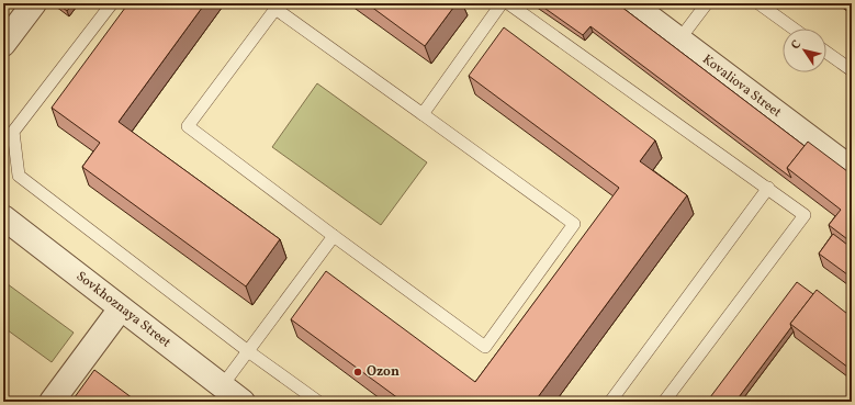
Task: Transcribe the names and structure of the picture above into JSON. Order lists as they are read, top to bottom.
{
  "streets": {
    "street": ["Kovaliova Street", "Sovkhoznaya Street"]
  },
  "places": ["Ozon"],
  "north": "top left"
}
